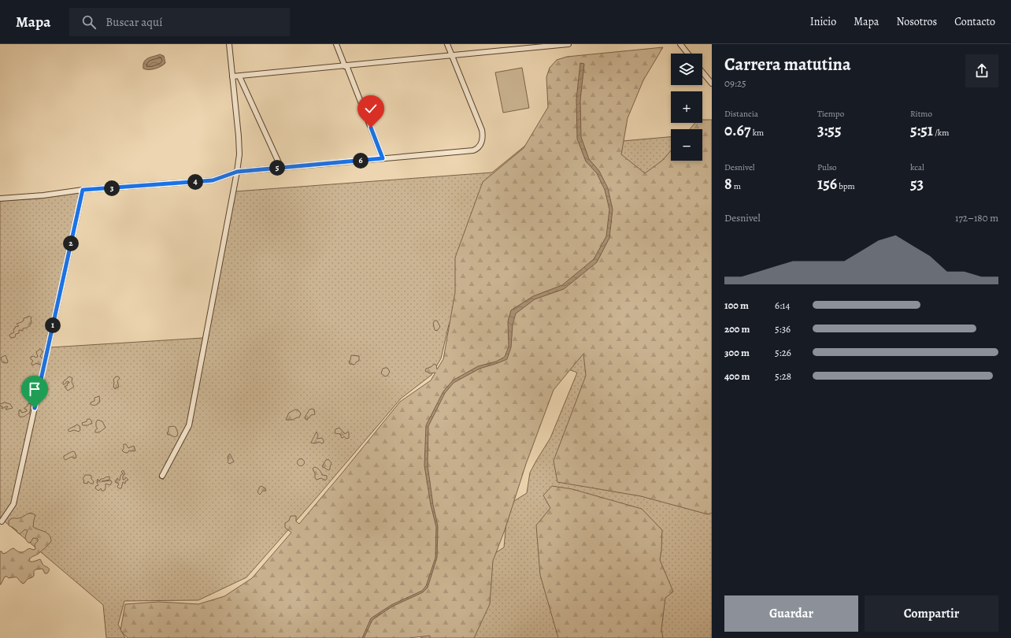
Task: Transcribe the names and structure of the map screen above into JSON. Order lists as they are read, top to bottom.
{
  "page": {
    "header": "Mapa",
    "search": "Buscar aquí",
    "nav": [
      "Inicio",
      "Mapa",
      "Nosotros",
      "Contacto"
    ],
    "heading": ["Carrera matutina", "09:25"],
    "map_buttons": ["+", "−"],
    "stats": [
      ["Distancia", "0.67 km"],
      ["Tiempo", "3:55"],
      ["Ritmo", "5:51 /km"],
      ["Desnivel", "8 m"],
      ["Pulso", "156 bpm"],
      ["kcal", "53"]
    ],
    "pins": [
      "6",
      "5",
      "4",
      "3",
      "2",
      "1"
    ],
    "chart": ["Desnivel", "172–180 m"],
    "list": [
      {
        "name": "100 m",
        "note": "6:14"
      },
      {
        "name": "200 m",
        "note": "5:36"
      },
      {
        "name": "300 m",
        "note": "5:26"
      },
      {
        "name": "400 m",
        "note": "5:28"
      }
    ],
    "buttons": ["Guardar", "Compartir"]
  }
}
